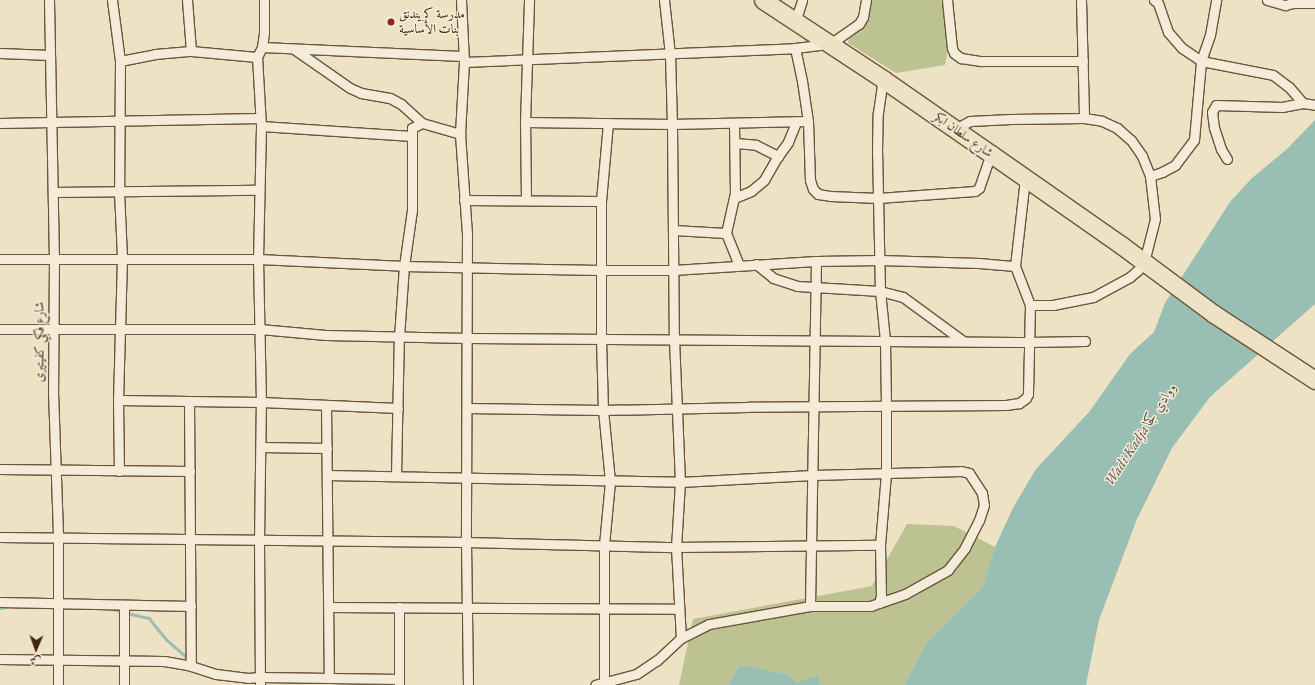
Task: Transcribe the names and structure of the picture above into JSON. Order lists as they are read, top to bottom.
{
  "streets": {
    "highway": ["شارع سلطان ابكر"],
    "street": ["شارع فكي كفيتيرى"]
  },
  "water": ["Wadi Kadja ووادي كجا"],
  "places": ["مدرسة كريندنق بنات الأساسية"],
  "north": "bottom"
}
